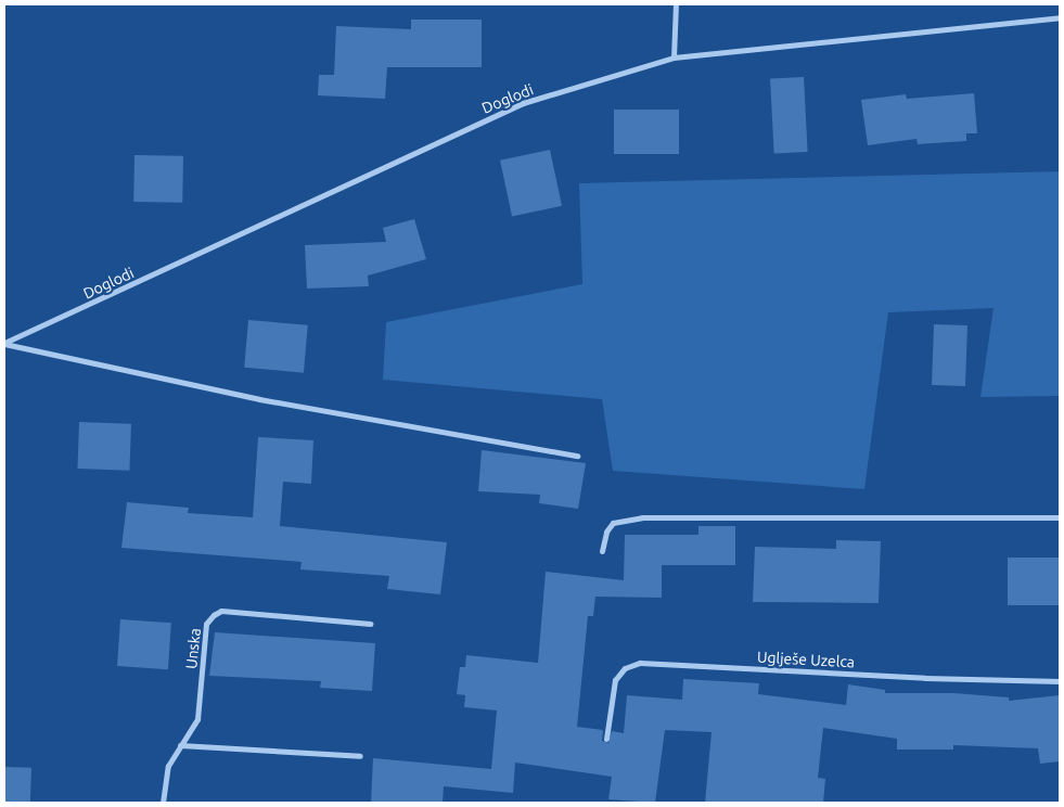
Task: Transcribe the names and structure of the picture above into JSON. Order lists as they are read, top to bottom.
{
  "streets": {
    "street": ["Doglodi", "Unska", "Uglješe Uzelca"]
  }
}
